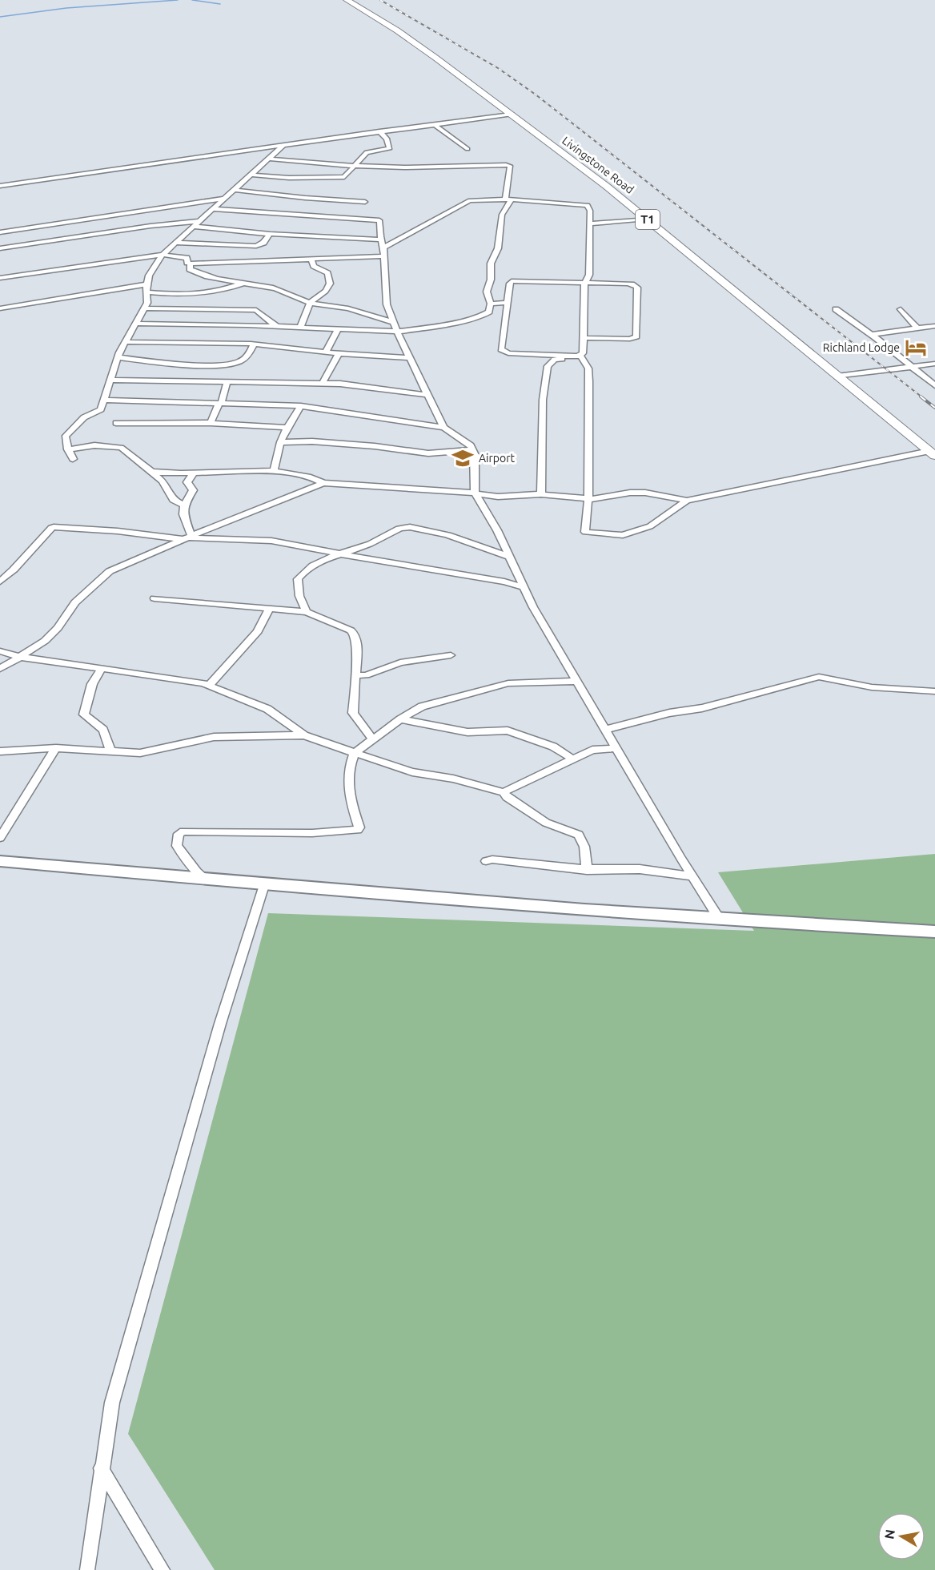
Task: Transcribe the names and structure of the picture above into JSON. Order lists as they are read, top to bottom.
{
  "streets": {
    "highway": ["Livingstone Road", "T1"]
  },
  "places": {
    "hotel": ["Richland Lodge"],
    "school or university": ["Airport"]
  },
  "north": "left"
}
